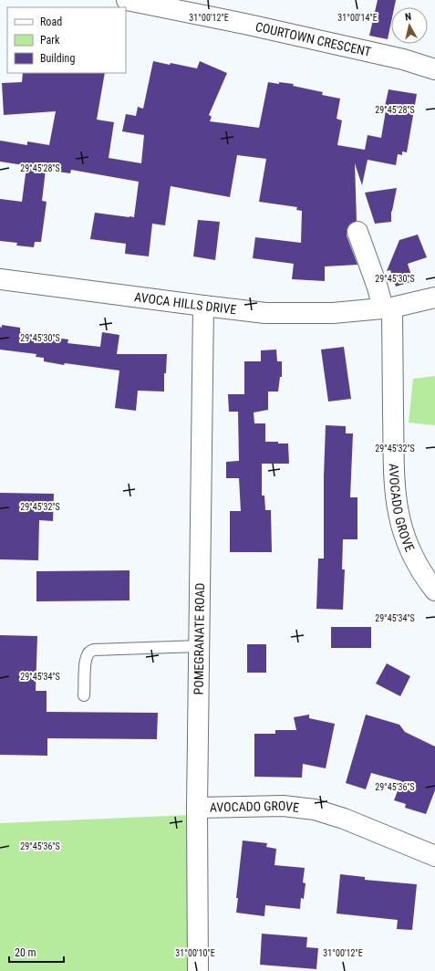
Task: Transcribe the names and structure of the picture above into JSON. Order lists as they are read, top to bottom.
{
  "streets": {
    "street": [
      "COURTOWN CRESCENT",
      "AVOCA HILLS DRIVE",
      "AVOCADO GROVE",
      "POMEGRANATE ROAD"
    ]
  },
  "crossings": [
    ["AVOCA HILLS DRIVE", "AVOCADO GROVE"],
    ["AVOCA HILLS DRIVE", "POMEGRANATE ROAD"],
    ["AVOCADO GROVE", "POMEGRANATE ROAD"]
  ],
  "legend": ["Road", "Park", "Building"],
  "scale_bar": "20 m",
  "north": "top",
  "coordinates": [
    "31°00'12\"E",
    "31°00'14\"E",
    "29°45'28\"S",
    "29°45'30\"S",
    "29°45'32\"S",
    "29°45'34\"S",
    "29°45'36\"S",
    "31°00'10\"E"
  ]
}
